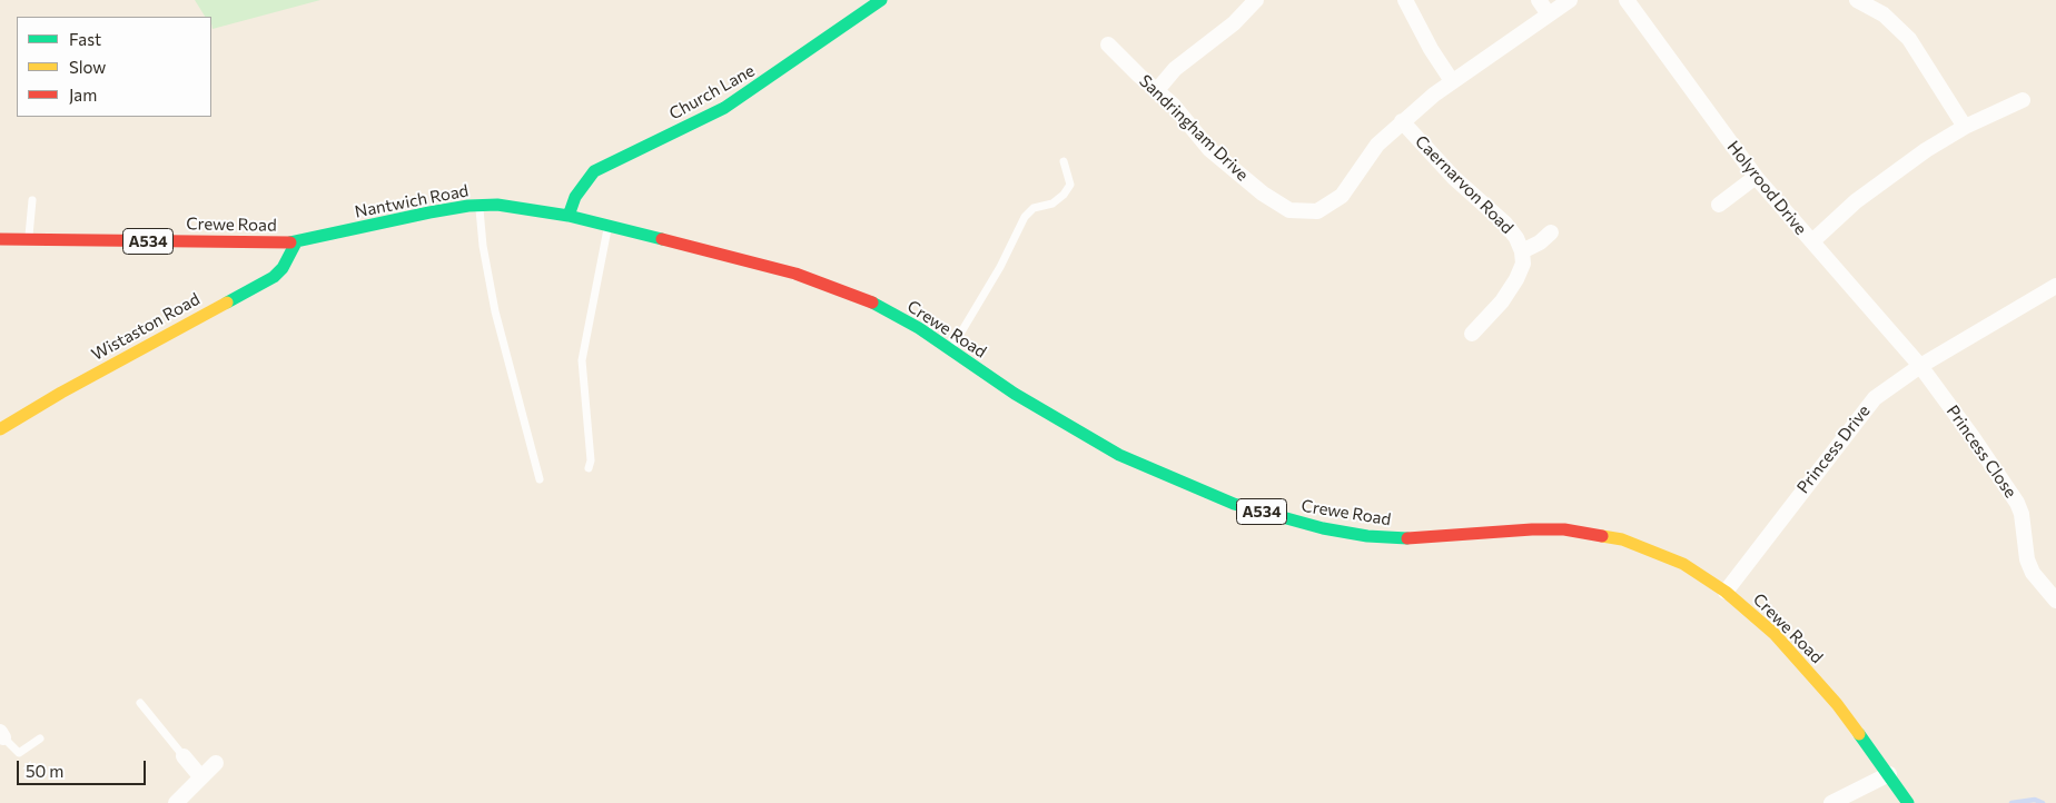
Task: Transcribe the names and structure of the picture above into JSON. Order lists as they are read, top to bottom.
{
  "streets": {
    "main road": [
      "Church Lane",
      "Nantwich Road",
      "Crewe Road",
      "A534",
      "Wistaston Road"
    ],
    "street": [
      "Sandringham Drive",
      "Caernarvon Road",
      "Holyrood Drive",
      "Princess Drive",
      "Princess Close"
    ]
  },
  "crossings": [
    ["Church Lane", "Nantwich Road"],
    ["Church Lane", "Crewe Road"],
    ["Sandringham Drive", "Caernarvon Road"],
    ["Holyrood Drive", "Princess Drive"],
    ["Holyrood Drive", "Princess Close"],
    ["Nantwich Road", "Crewe Road"],
    ["Nantwich Road", "Wistaston Road"],
    ["Crewe Road", "Wistaston Road"],
    ["Crewe Road", "Princess Drive"],
    ["Princess Drive", "Princess Close"]
  ],
  "legend": ["Fast", "Slow", "Jam"],
  "scale_bar": "50 m"
}
